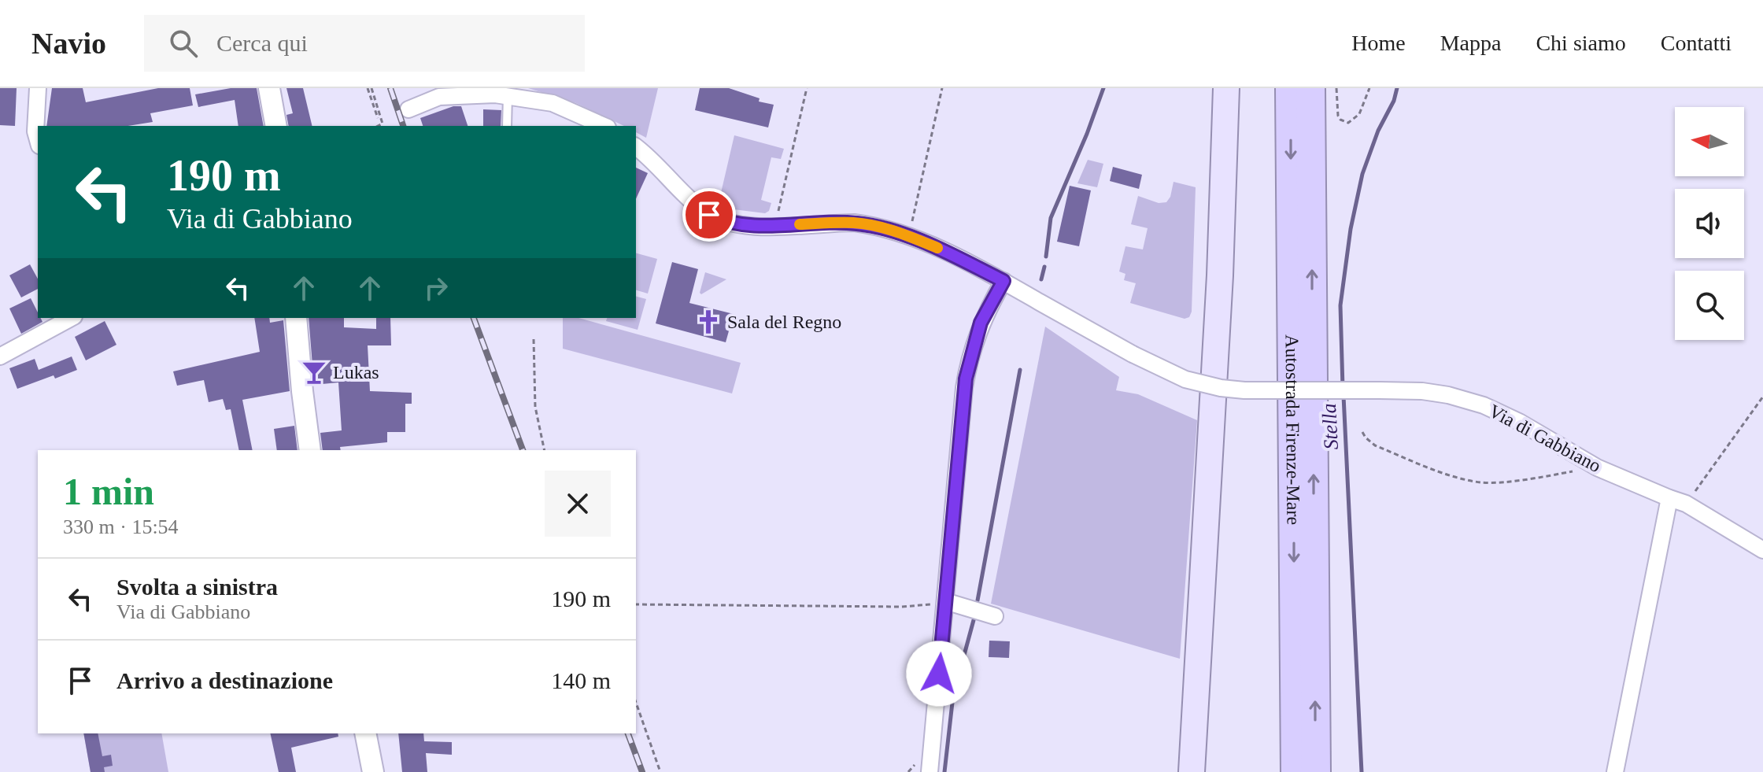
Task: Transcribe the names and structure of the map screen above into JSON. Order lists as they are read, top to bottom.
{
  "streets": {
    "highway": ["Autostrada Firenze-Mare"],
    "street": ["Via di Gabbiano"]
  },
  "water": ["Stella"],
  "places": {
    "church": ["Sala del Regno"],
    "bar": ["Lukas"]
  },
  "north": "left",
  "page": {
    "header": "Navio",
    "search": "Cerca qui",
    "nav": [
      "Home",
      "Mappa",
      "Chi siamo",
      "Contatti"
    ],
    "turn": ["190 m", "Via di Gabbiano"],
    "heading": ["1 min", "330 m · 15:54"],
    "list": [
      {
        "name": "Svolta a sinistra",
        "note": "Via di Gabbiano",
        "value": "190 m"
      },
      {
        "name": "Arrivo a destinazione",
        "value": "140 m"
      }
    ]
  }
}
